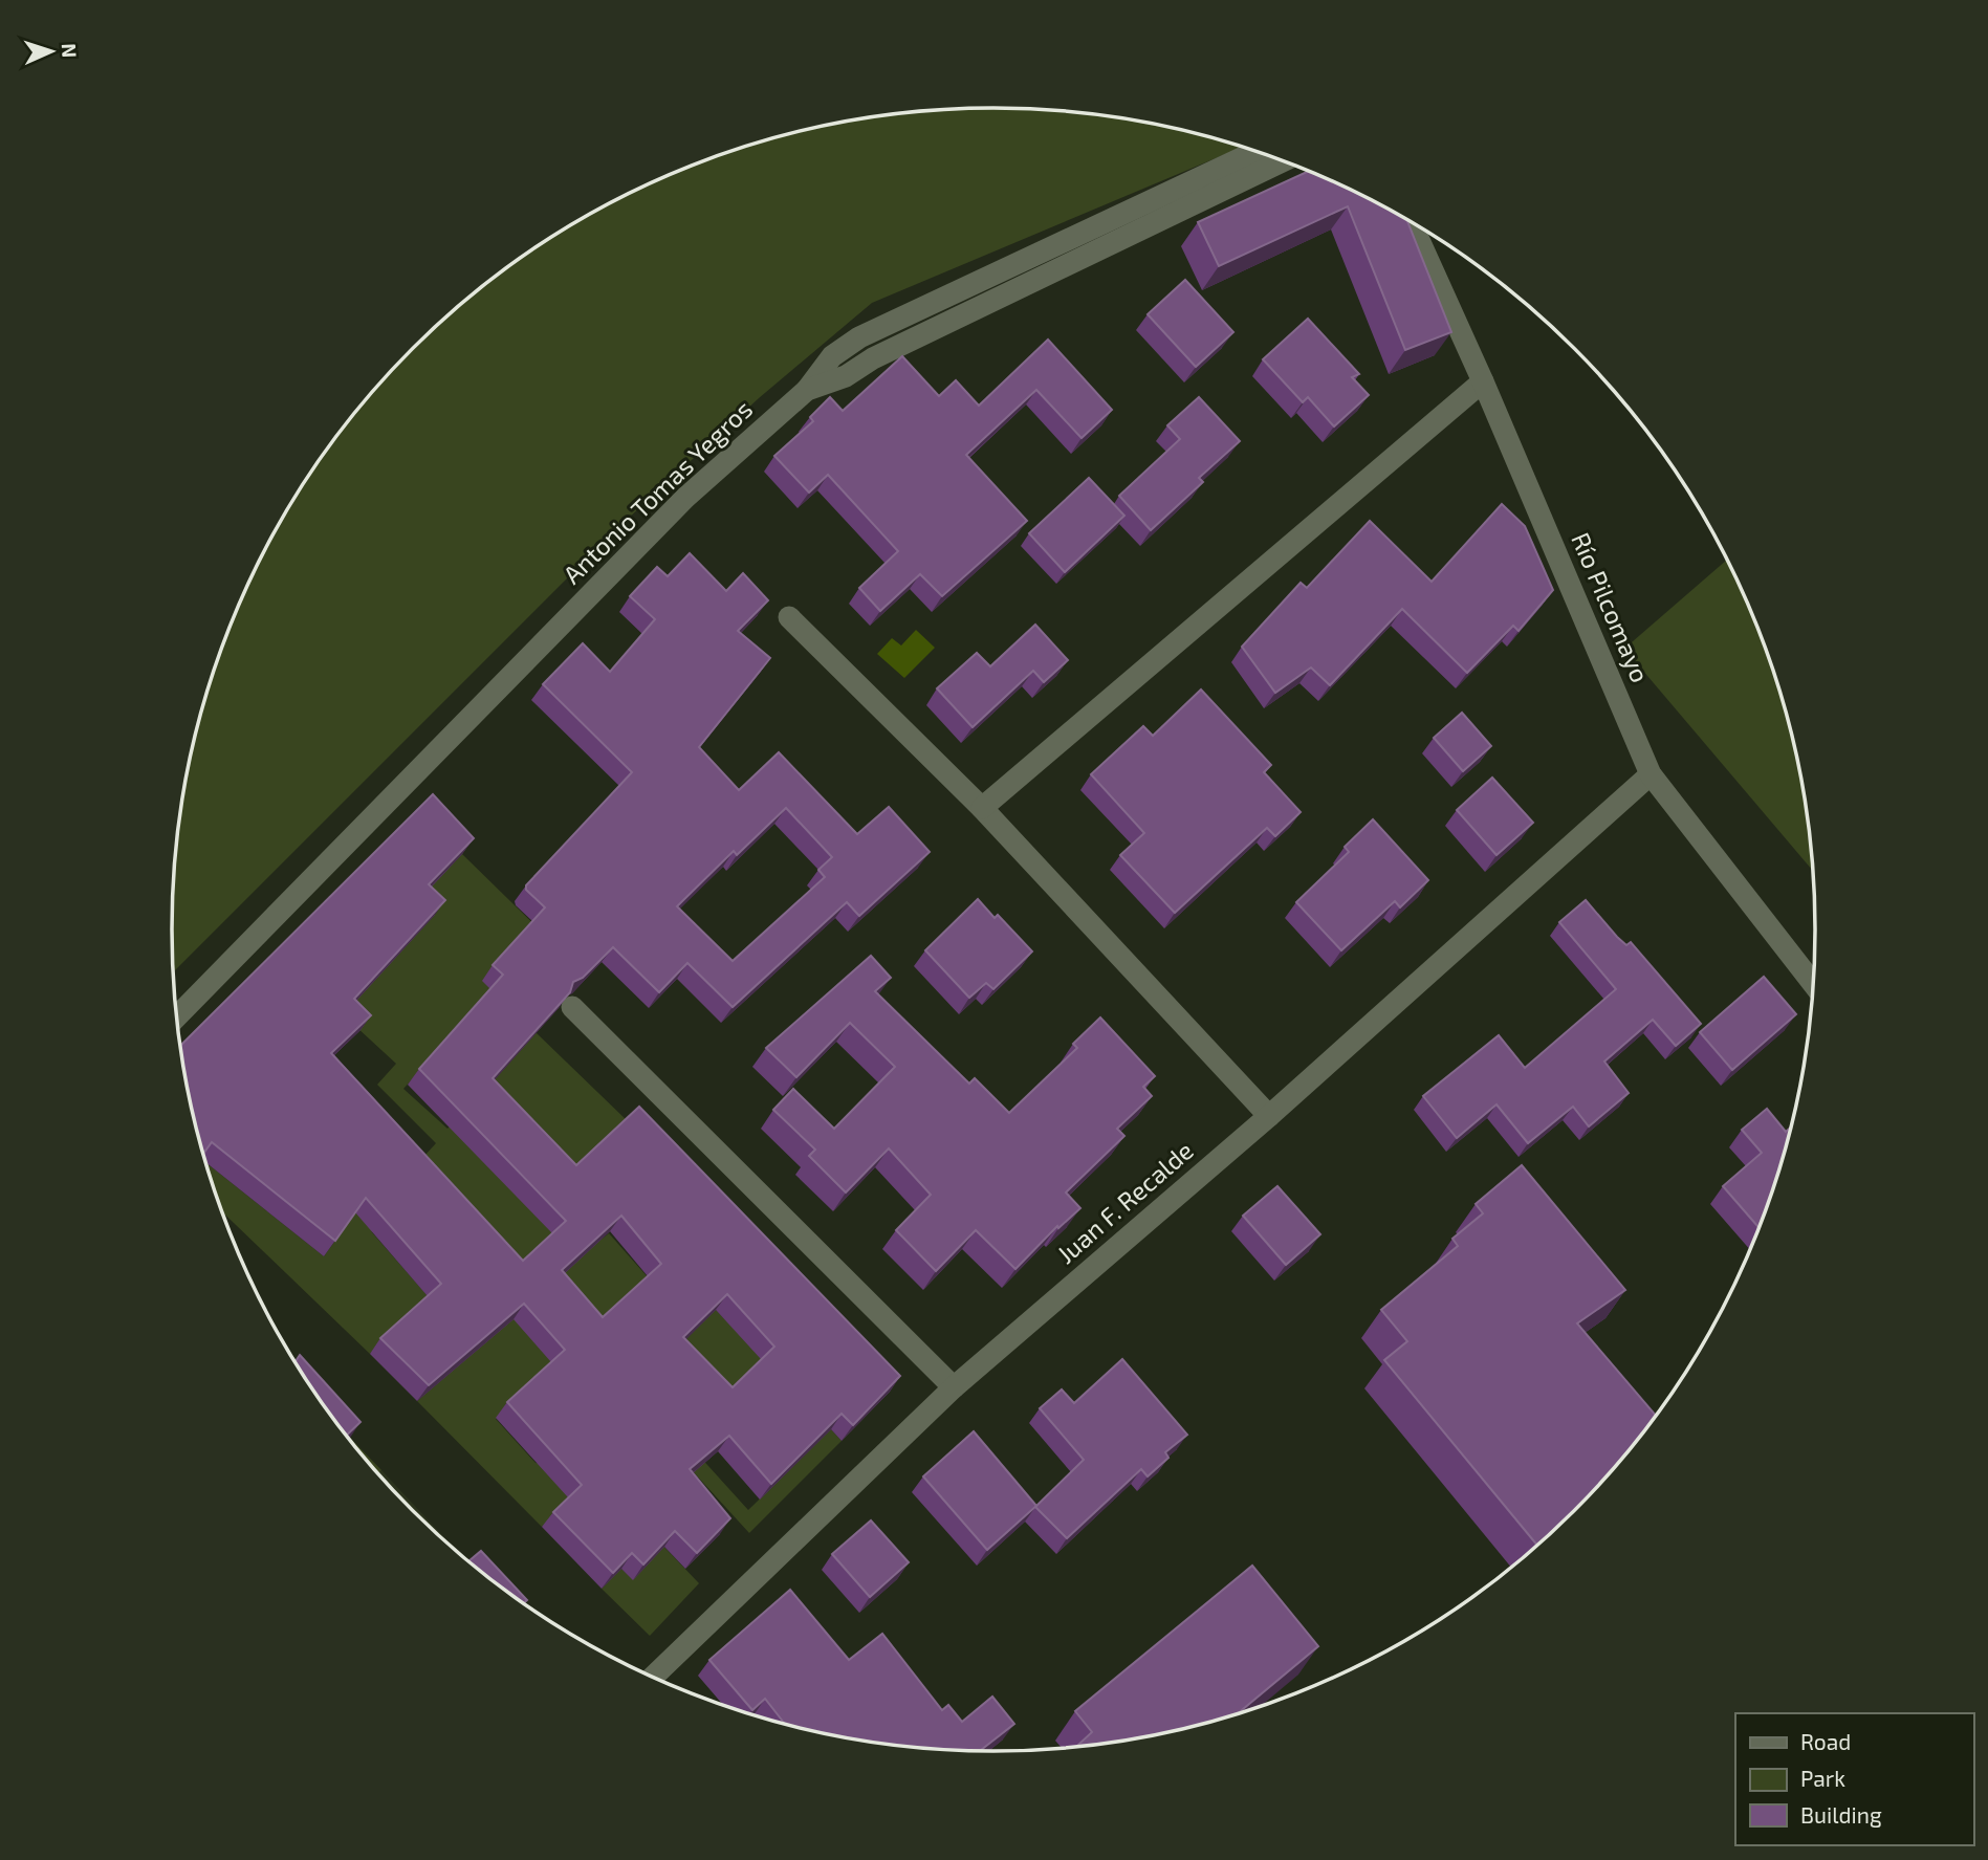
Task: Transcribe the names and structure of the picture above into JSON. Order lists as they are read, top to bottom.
{
  "streets": {
    "street": ["Antonio Tomas Yegros", "Río Pilcomayo", "Juan F. Recalde"]
  },
  "crossings": [
    ["Río Pilcomayo", "Juan F. Recalde"]
  ],
  "legend": ["Road", "Park", "Building"],
  "north": "right"
}
